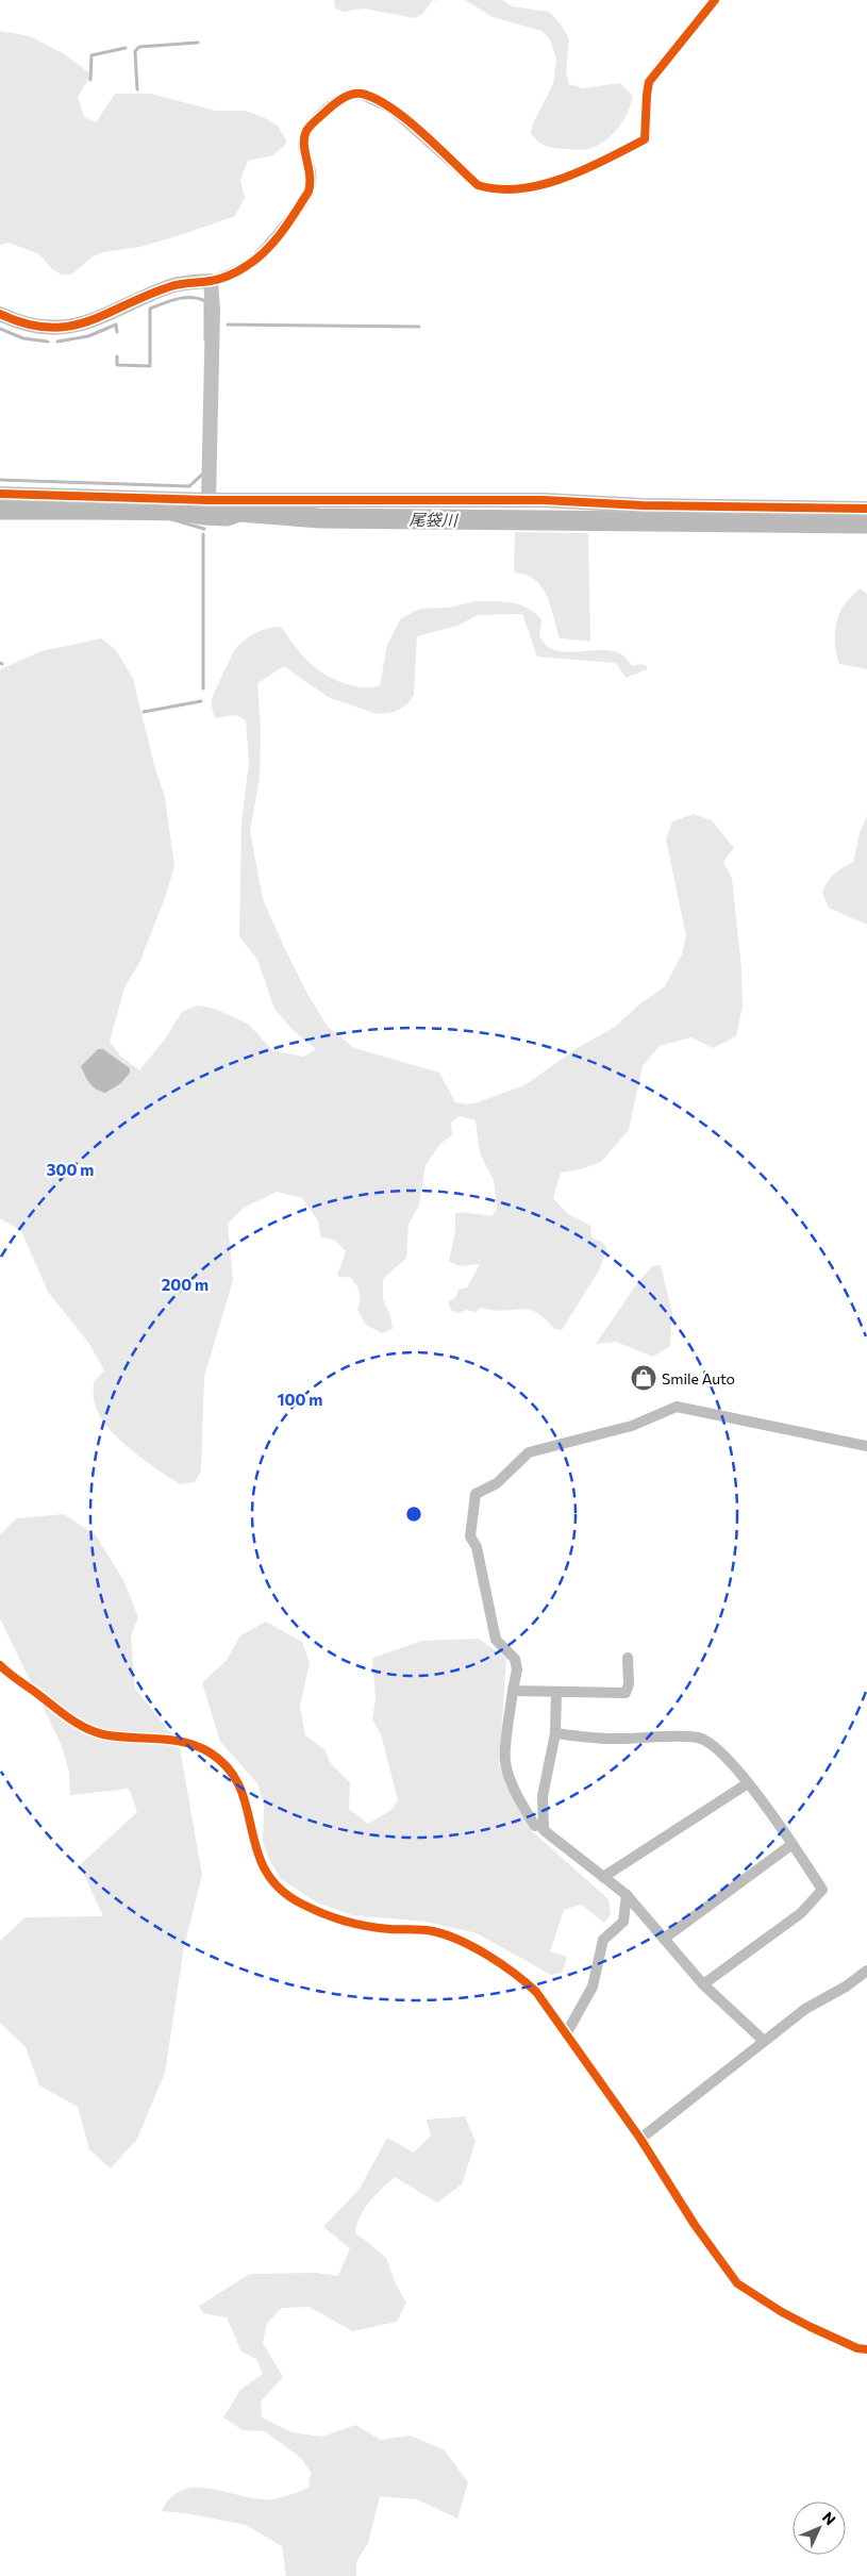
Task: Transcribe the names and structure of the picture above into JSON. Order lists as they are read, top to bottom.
{
  "water": ["尾袋川"],
  "places": {
    "shop": ["Smile Auto"]
  },
  "north": "top right",
  "rings": ["300 m", "200 m", "100 m"]
}
